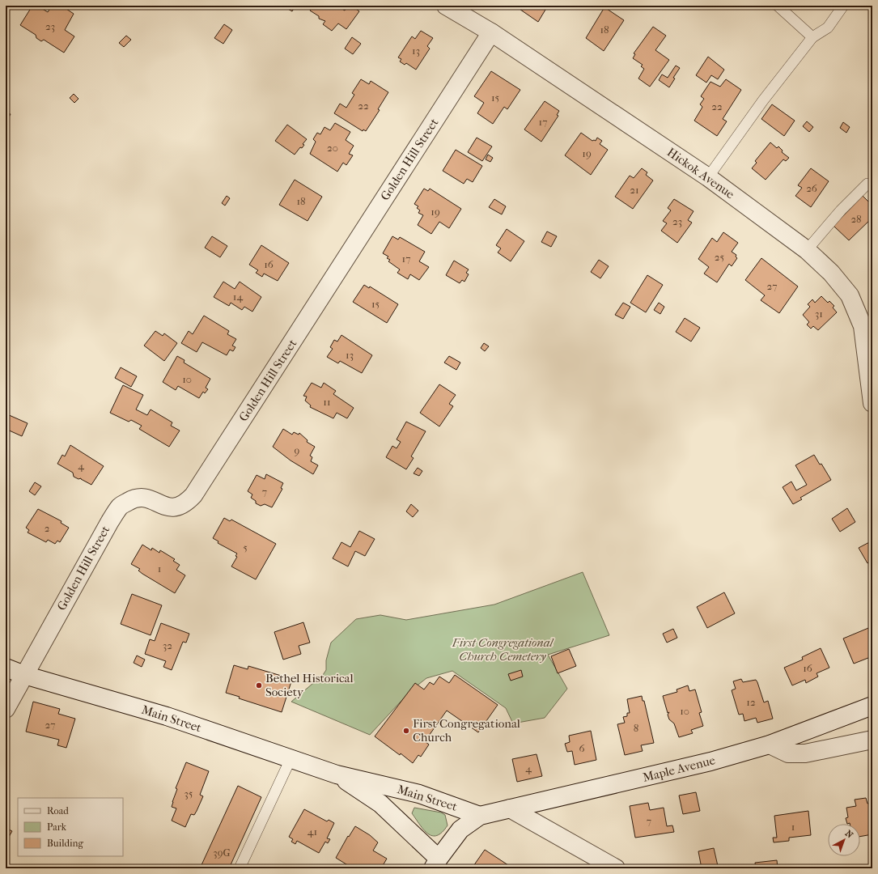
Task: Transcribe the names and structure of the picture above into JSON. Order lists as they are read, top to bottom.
{
  "streets": {
    "street": [
      "Golden Hill Street",
      "Hickok Avenue",
      "Main Street",
      "Maple Avenue"
    ]
  },
  "crossings": [
    ["Golden Hill Street", "Hickok Avenue"],
    ["Golden Hill Street", "Main Street"],
    ["Main Street", "Maple Avenue"]
  ],
  "parks": ["First Congregational Church Cemetery"],
  "places": ["Bethel Historical Society", "First Congregational Church"],
  "house_numbers": [
    "23",
    "18",
    "13",
    "15",
    "22",
    "22",
    "17",
    "20",
    "19",
    "26",
    "21",
    "18",
    "19",
    "28",
    "23",
    "25",
    "17",
    "16",
    "27",
    "14",
    "15",
    "31",
    "13",
    "10",
    "11",
    "9",
    "4",
    "7",
    "2",
    "5",
    "1",
    "32",
    "16",
    "12",
    "10",
    "27",
    "8",
    "6",
    "4",
    "35",
    "7",
    "1",
    "41",
    "39G"
  ],
  "legend": ["Road", "Park", "Building"],
  "north": "top right"
}
